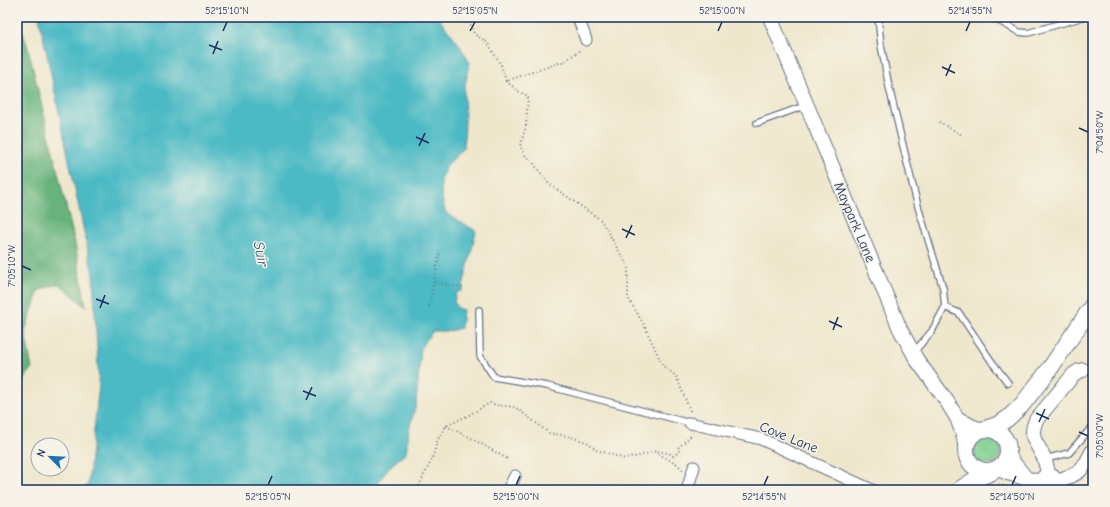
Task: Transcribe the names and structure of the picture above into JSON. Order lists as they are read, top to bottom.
{
  "streets": {
    "street": ["Maypark Lane", "Cove Lane"]
  },
  "water": ["Suir"],
  "north": "top left",
  "coordinates": [
    "52°15'10\"N",
    "52°15'05\"N",
    "52°15'00\"N",
    "52°14'55\"N",
    "7°04'50\"W",
    "7°05'10\"W",
    "7°05'00\"W",
    "52°14'50\"N"
  ]
}
